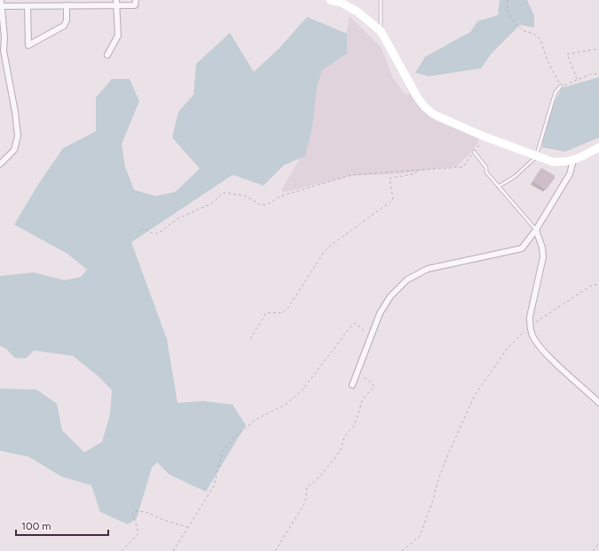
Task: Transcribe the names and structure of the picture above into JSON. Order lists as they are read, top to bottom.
{
  "scale_bar": "100 m"
}
